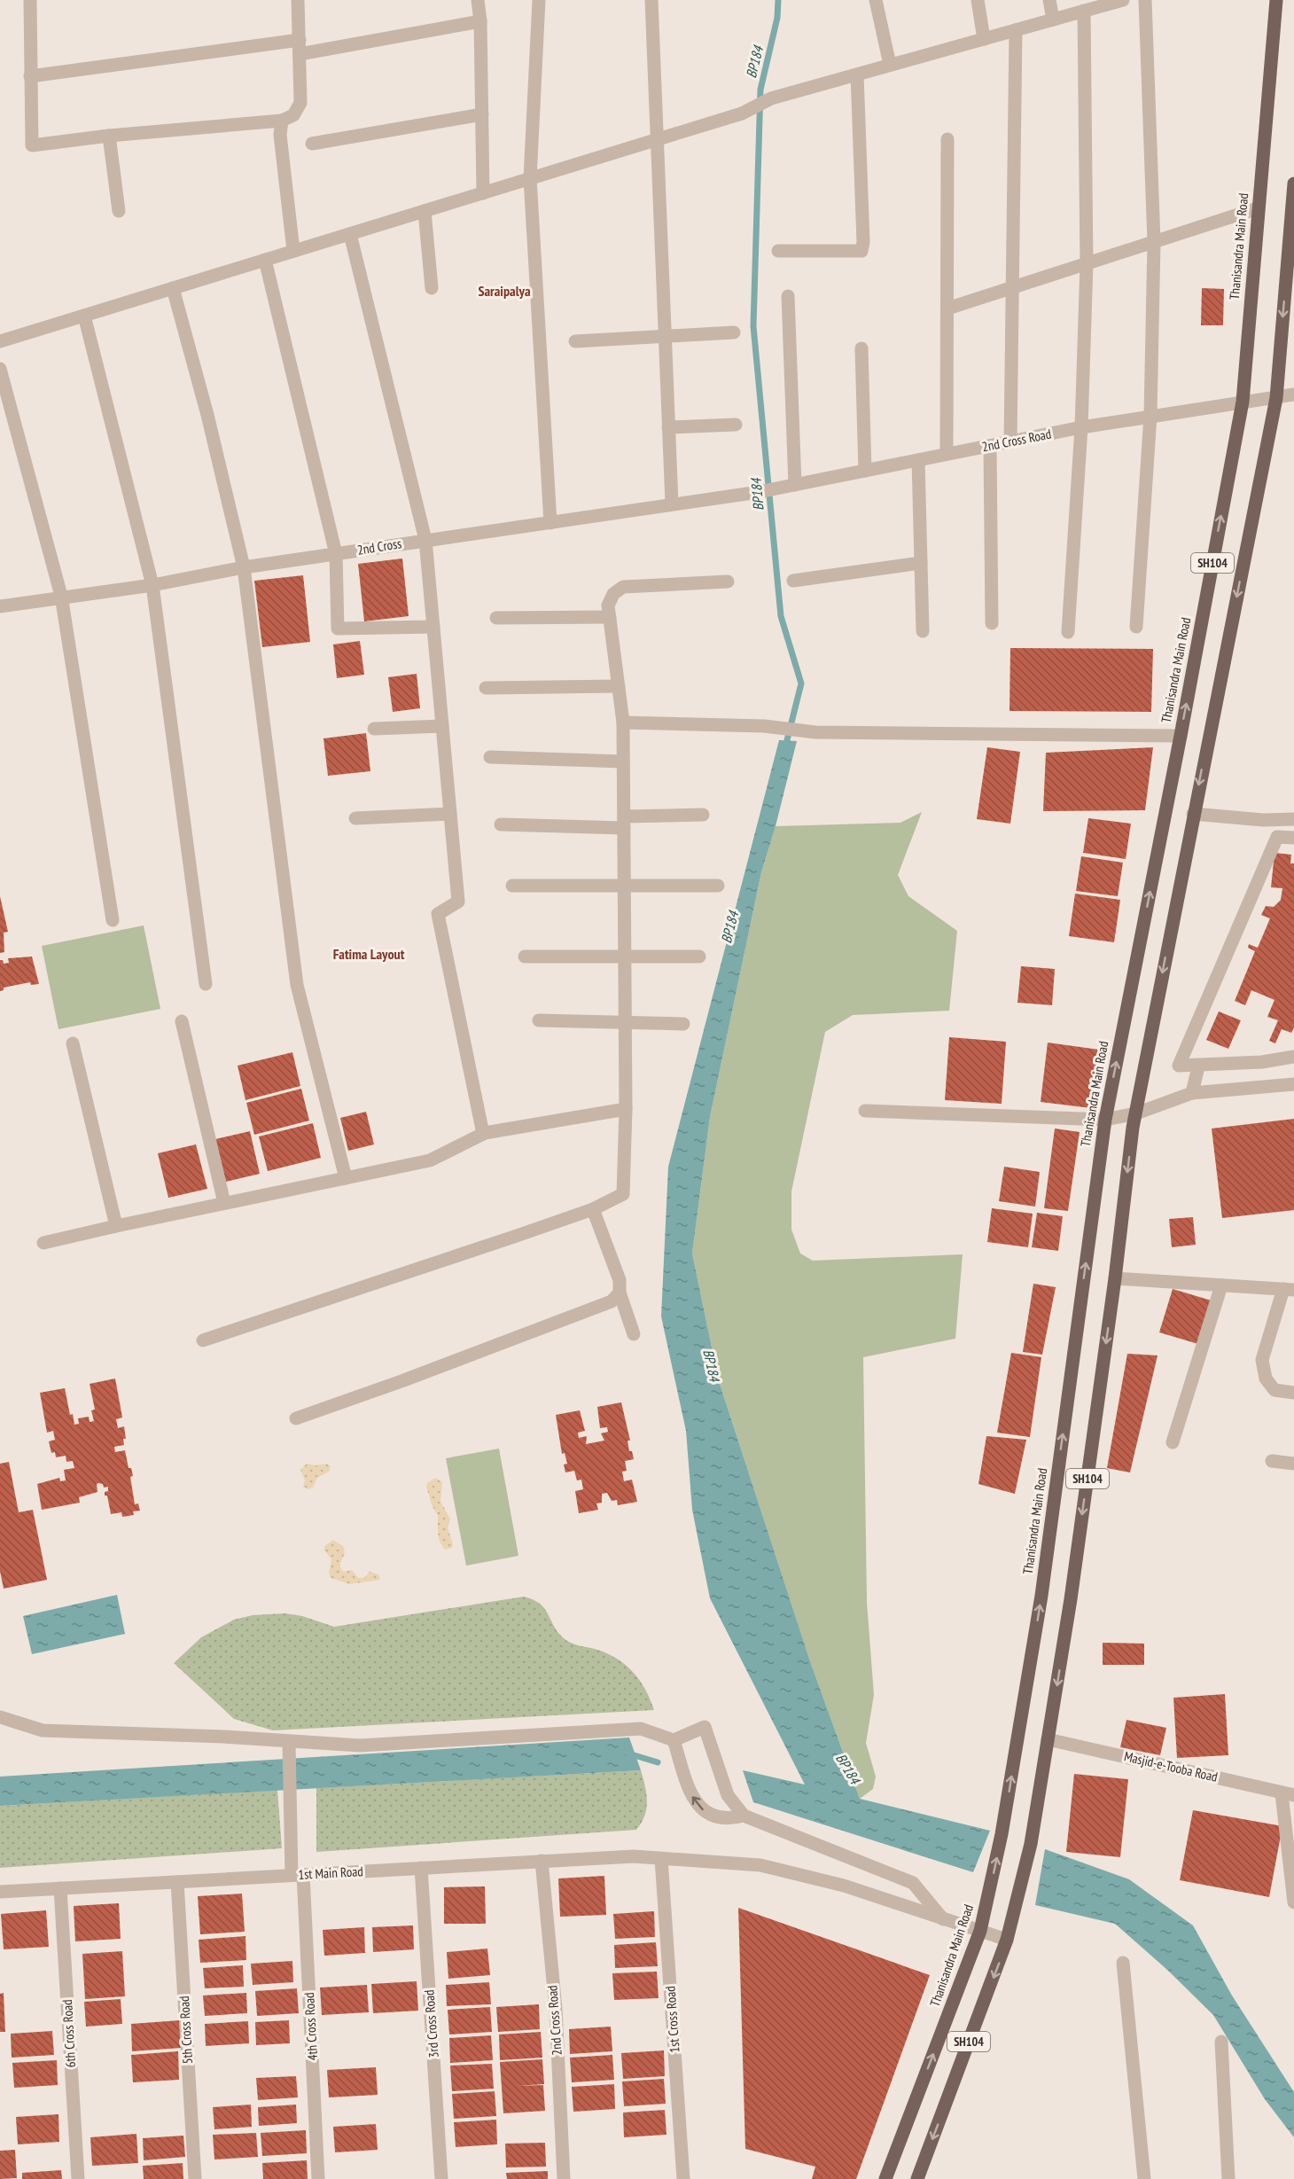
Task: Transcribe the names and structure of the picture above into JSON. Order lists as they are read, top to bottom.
{
  "streets": {
    "main road": ["Thanisandra Main Road", "SH104"],
    "street": [
      "2nd Cross Road",
      "2nd Cross",
      "Masjid-e-Tooba Road",
      "1st Main Road",
      "1st Cross Road",
      "3rd Cross Road",
      "4th Cross Road",
      "5th Cross Road",
      "6th Cross Road"
    ]
  },
  "crossings": [
    ["Thanisandra Main Road", "2nd Cross Road"],
    ["Thanisandra Main Road", "1st Main Road"],
    ["2nd Cross Road", "2nd Cross"],
    ["2nd Cross Road", "SH104"],
    ["2nd Cross Road", "1st Main Road"],
    ["SH104", "Masjid-e-Tooba Road"],
    ["SH104", "1st Main Road"],
    ["1st Main Road", "1st Cross Road"],
    ["1st Main Road", "3rd Cross Road"],
    ["1st Main Road", "4th Cross Road"],
    ["1st Main Road", "5th Cross Road"],
    ["1st Main Road", "6th Cross Road"]
  ],
  "districts": ["Saraipalya", "Fatima Layout"],
  "water": ["BP184"]
}
